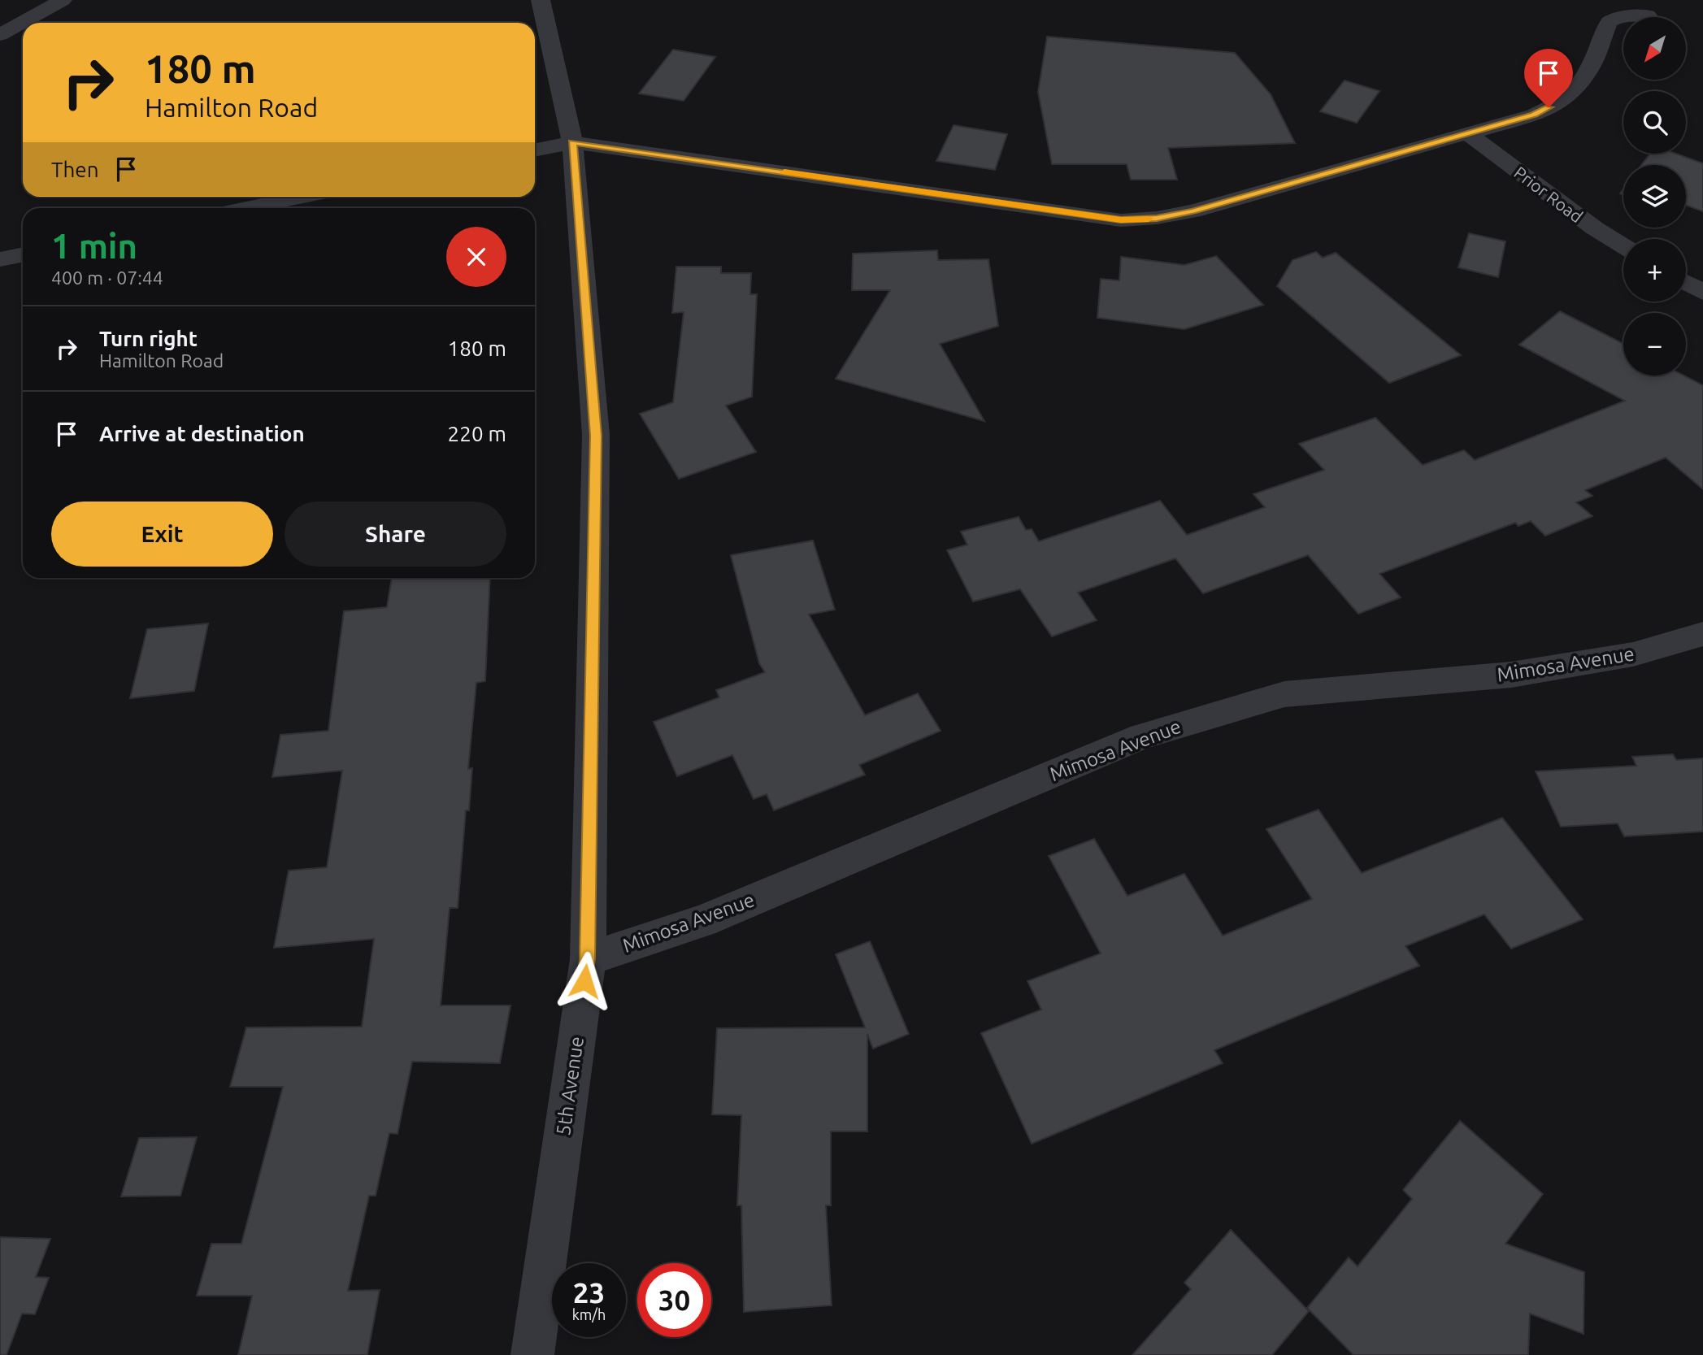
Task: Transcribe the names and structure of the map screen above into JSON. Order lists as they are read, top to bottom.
{
  "streets": {
    "street": ["Prior Road", "Mimosa Avenue", "5th Avenue"]
  },
  "crossings": [
    ["Mimosa Avenue", "5th Avenue"]
  ],
  "north": "bottom left",
  "page": {
    "map_buttons": ["+", "−"],
    "turn": ["180 m", "Hamilton Road"],
    "then": "Then",
    "heading": ["1 min", "400 m · 07:44"],
    "list": [
      {
        "name": "Turn right",
        "note": "Hamilton Road",
        "value": "180 m"
      },
      {
        "name": "Arrive at destination",
        "value": "220 m"
      }
    ],
    "buttons": ["Exit", "Share"],
    "speed": "23 km/h",
    "limit": "30"
  }
}
